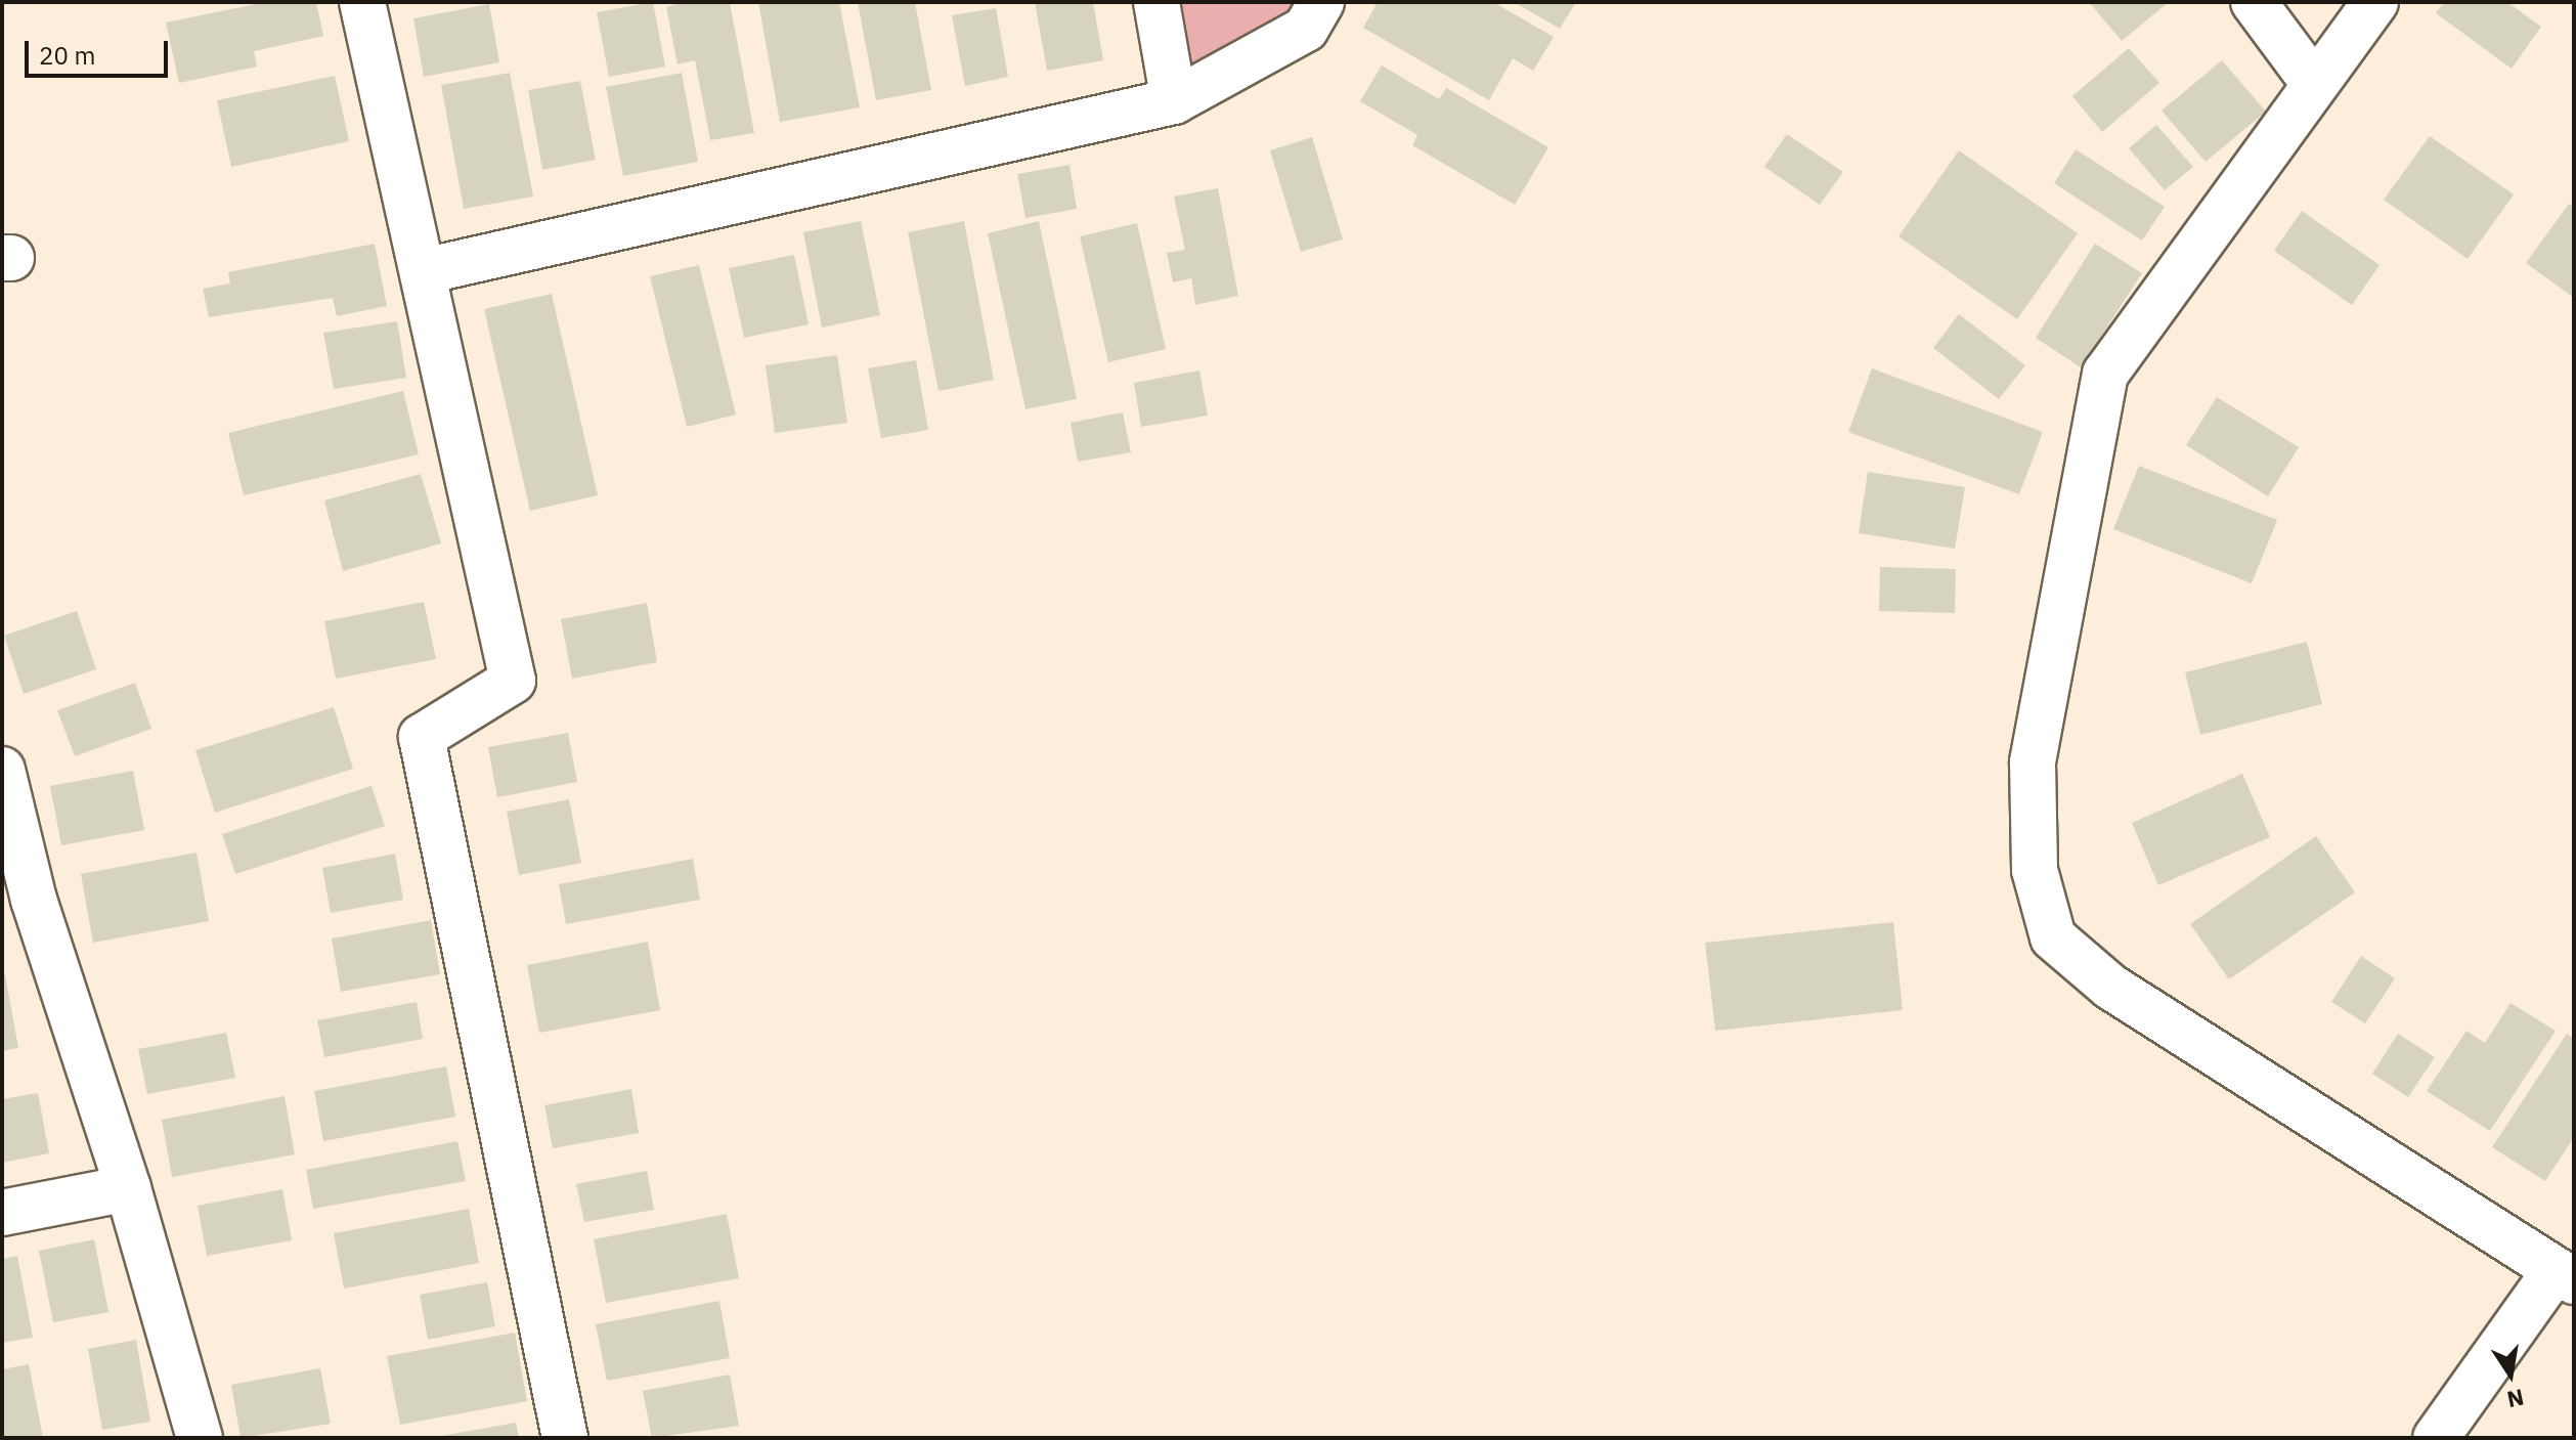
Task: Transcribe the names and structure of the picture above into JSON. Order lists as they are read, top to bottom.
{
  "scale_bar": "20 m",
  "north": "bottom"
}
